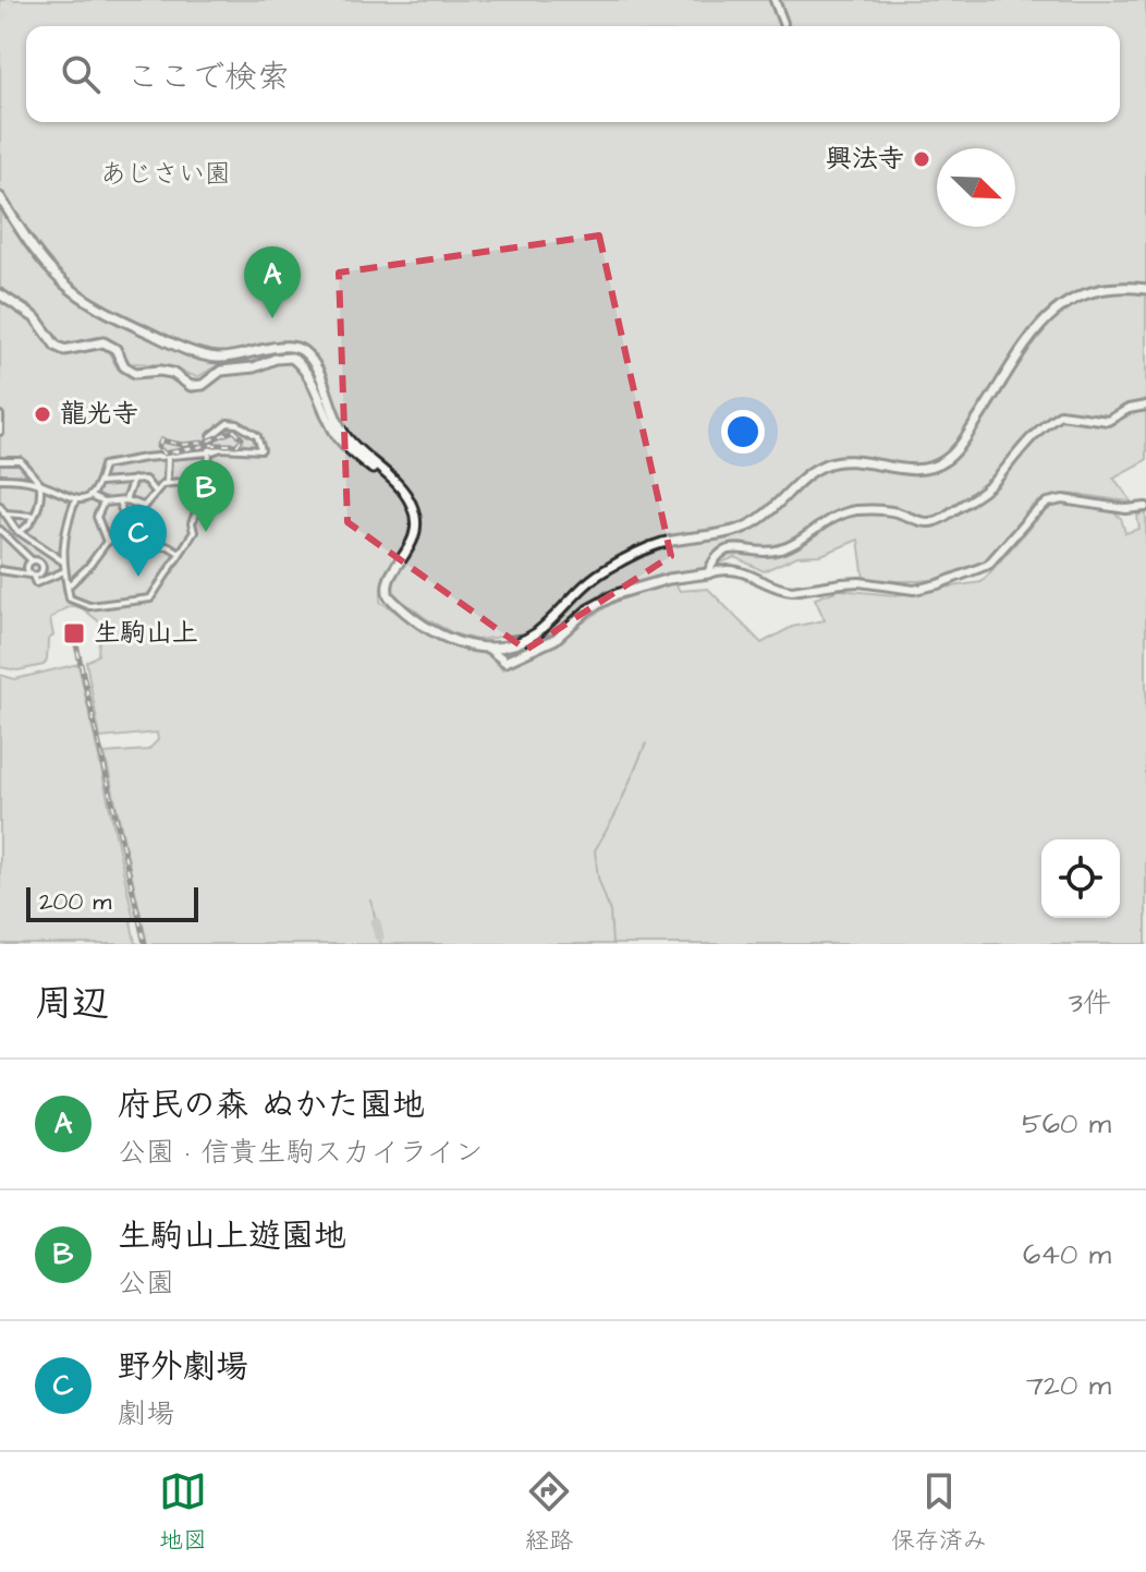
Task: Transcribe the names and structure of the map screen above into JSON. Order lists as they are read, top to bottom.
{
  "parks": ["あじさい園"],
  "places": {
    "other": ["興法寺", "龍光寺"],
    "transit": ["生駒山上"]
  },
  "scale_bar": "200 m",
  "north": "bottom right",
  "page": {
    "search": "ここで検索",
    "pins": ["A", "B", "C"],
    "scale": "200 m",
    "heading": ["周辺", "3件"],
    "list": [
      {
        "mark": "A",
        "name": "府民の森 ぬかた園地",
        "note": "公園 · 信貴生駒スカイライン",
        "value": "560 m"
      },
      {
        "mark": "B",
        "name": "生駒山上遊園地",
        "note": "公園",
        "value": "640 m"
      },
      {
        "mark": "C",
        "name": "野外劇場",
        "note": "劇場",
        "value": "720 m"
      }
    ],
    "nav": ["地図", "経路", "保存済み"]
  }
}
